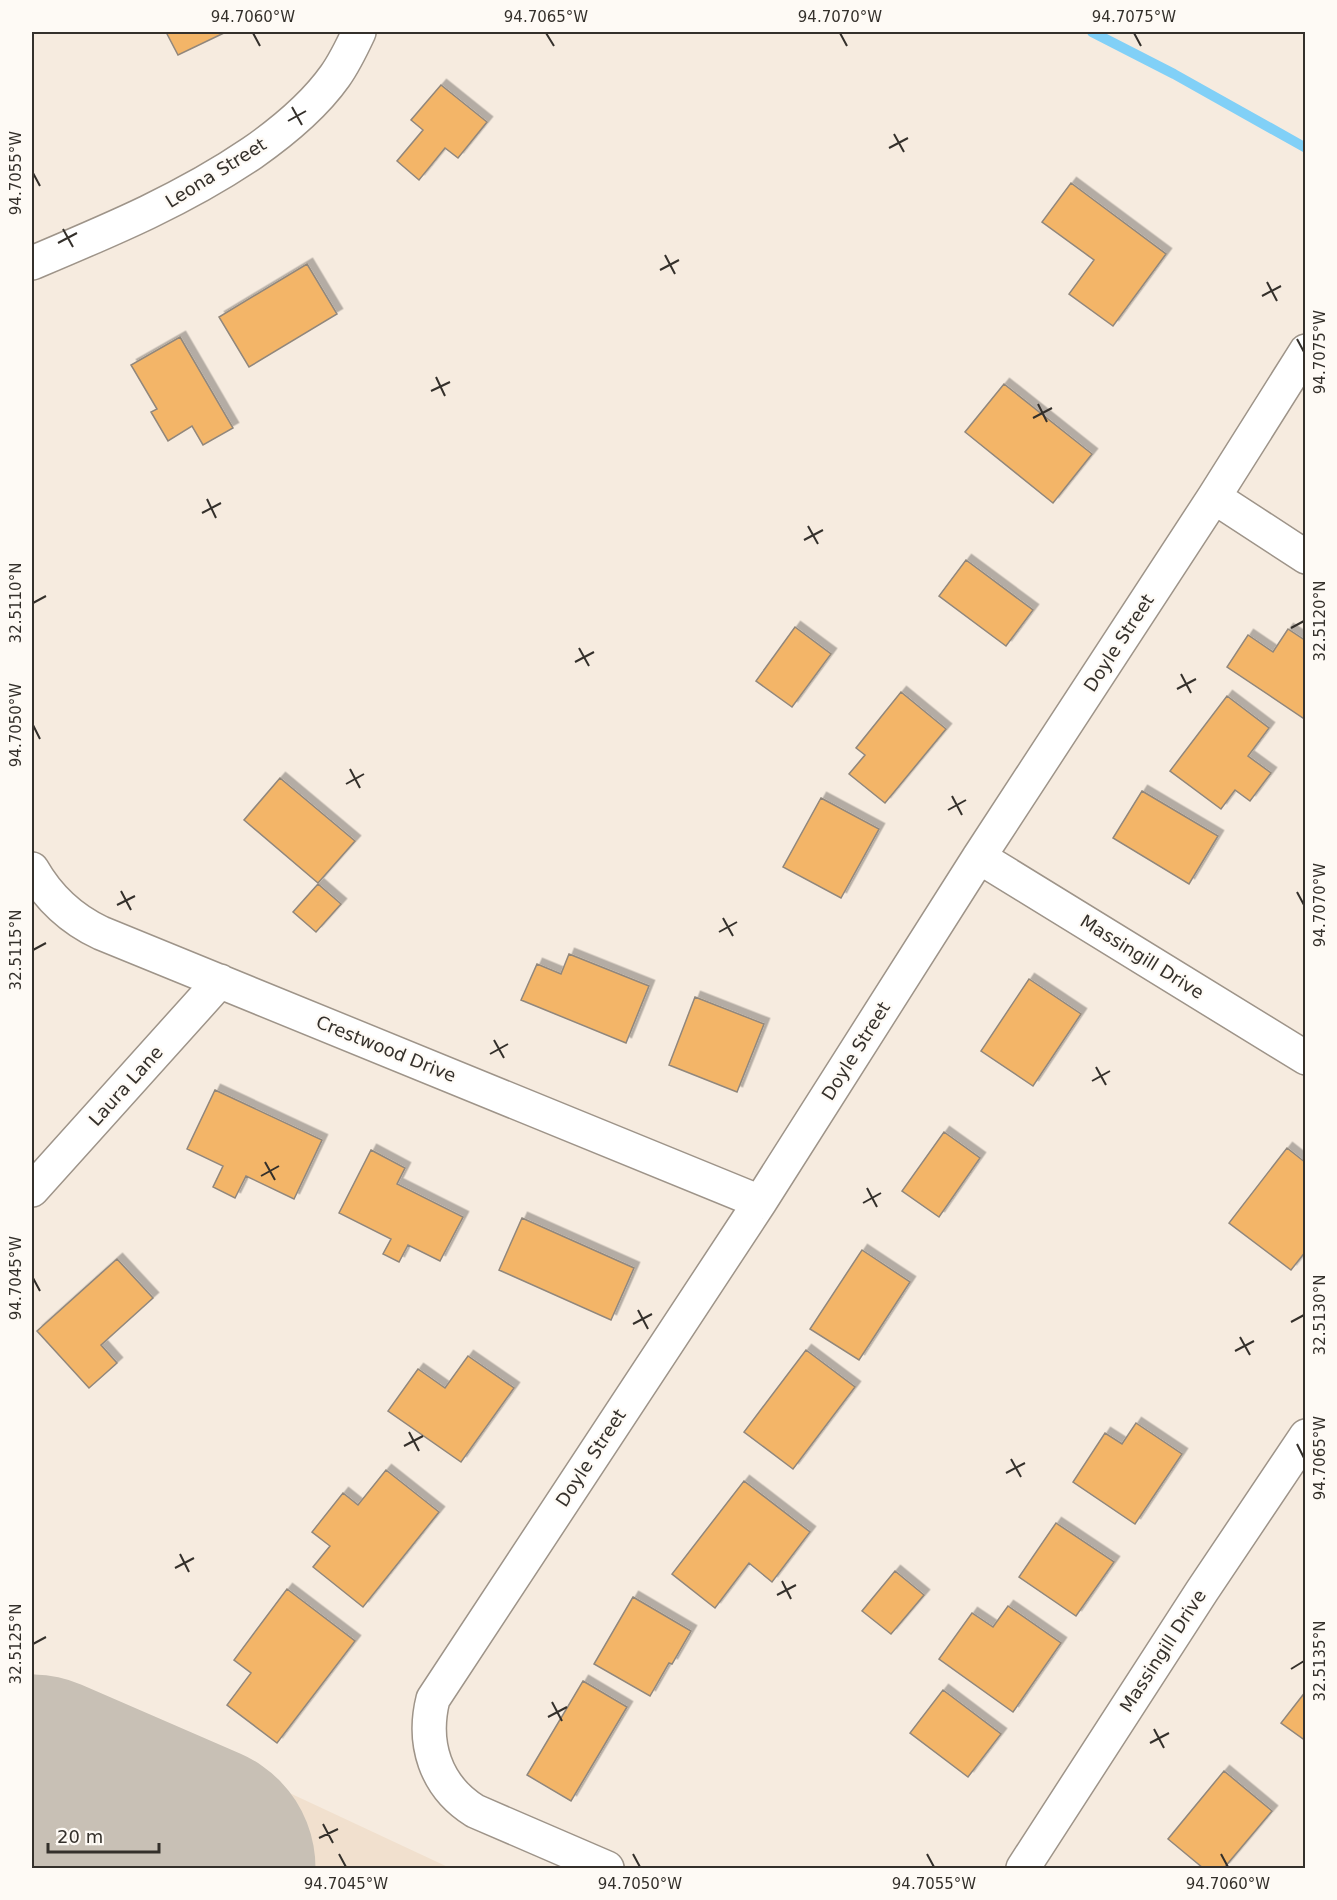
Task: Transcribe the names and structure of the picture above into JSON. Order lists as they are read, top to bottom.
{
  "streets": {
    "street": [
      "Leona Street",
      "Doyle Street",
      "Massingill Drive",
      "Crestwood Drive",
      "Laura Lane"
    ]
  },
  "crossings": [
    ["Doyle Street", "Massingill Drive"],
    ["Doyle Street", "Crestwood Drive"],
    ["Crestwood Drive", "Laura Lane"]
  ],
  "scale_bar": "20 m",
  "coordinates": [
    "94.7060°W",
    "94.7065°W",
    "94.7070°W",
    "94.7075°W",
    "94.7055°W",
    "32.5110°N",
    "32.5120°N",
    "94.7050°W",
    "32.5115°N",
    "94.7045°W",
    "32.5130°N",
    "32.5125°N",
    "32.5135°N"
  ]
}
